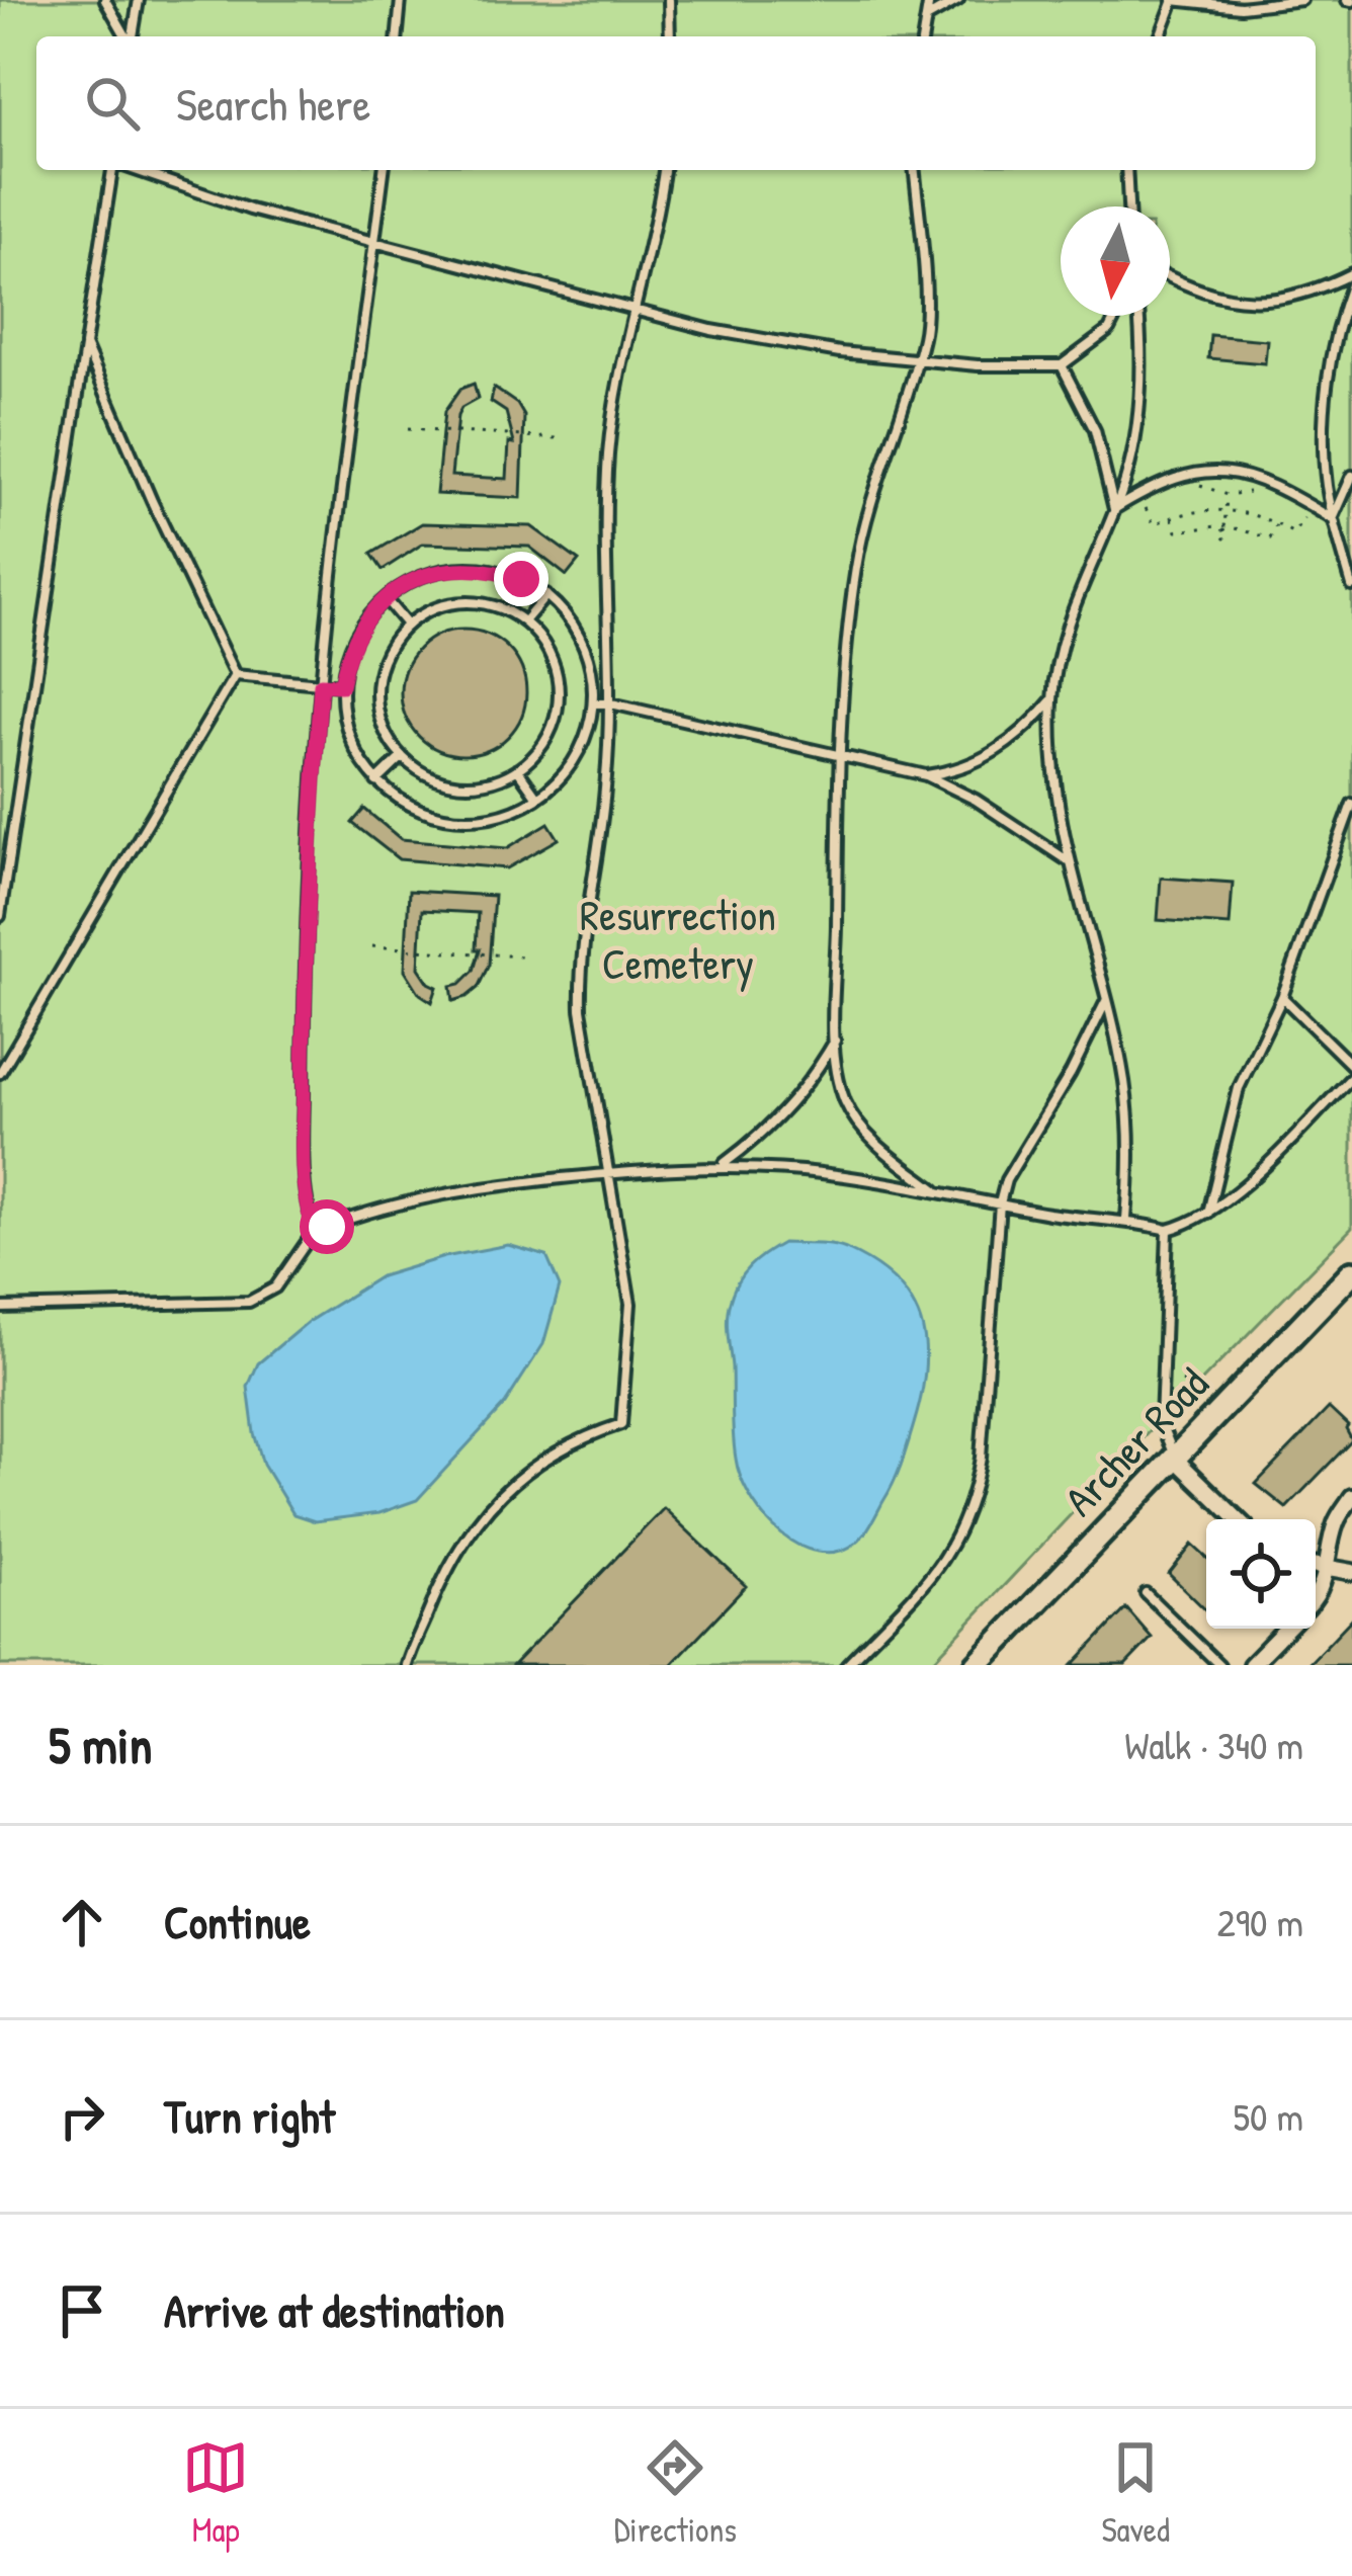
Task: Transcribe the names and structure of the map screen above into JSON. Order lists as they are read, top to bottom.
{
  "streets": {
    "main road": ["Archer Road"]
  },
  "parks": ["Resurrection Cemetery"],
  "north": "bottom",
  "page": {
    "search": "Search here",
    "heading": ["5 min", "Walk · 340 m"],
    "list": [
      ["Continue", "290 m"],
      ["Turn right", "50 m"],
      "Arrive at destination"
    ],
    "nav": ["Map", "Directions", "Saved"]
  }
}
